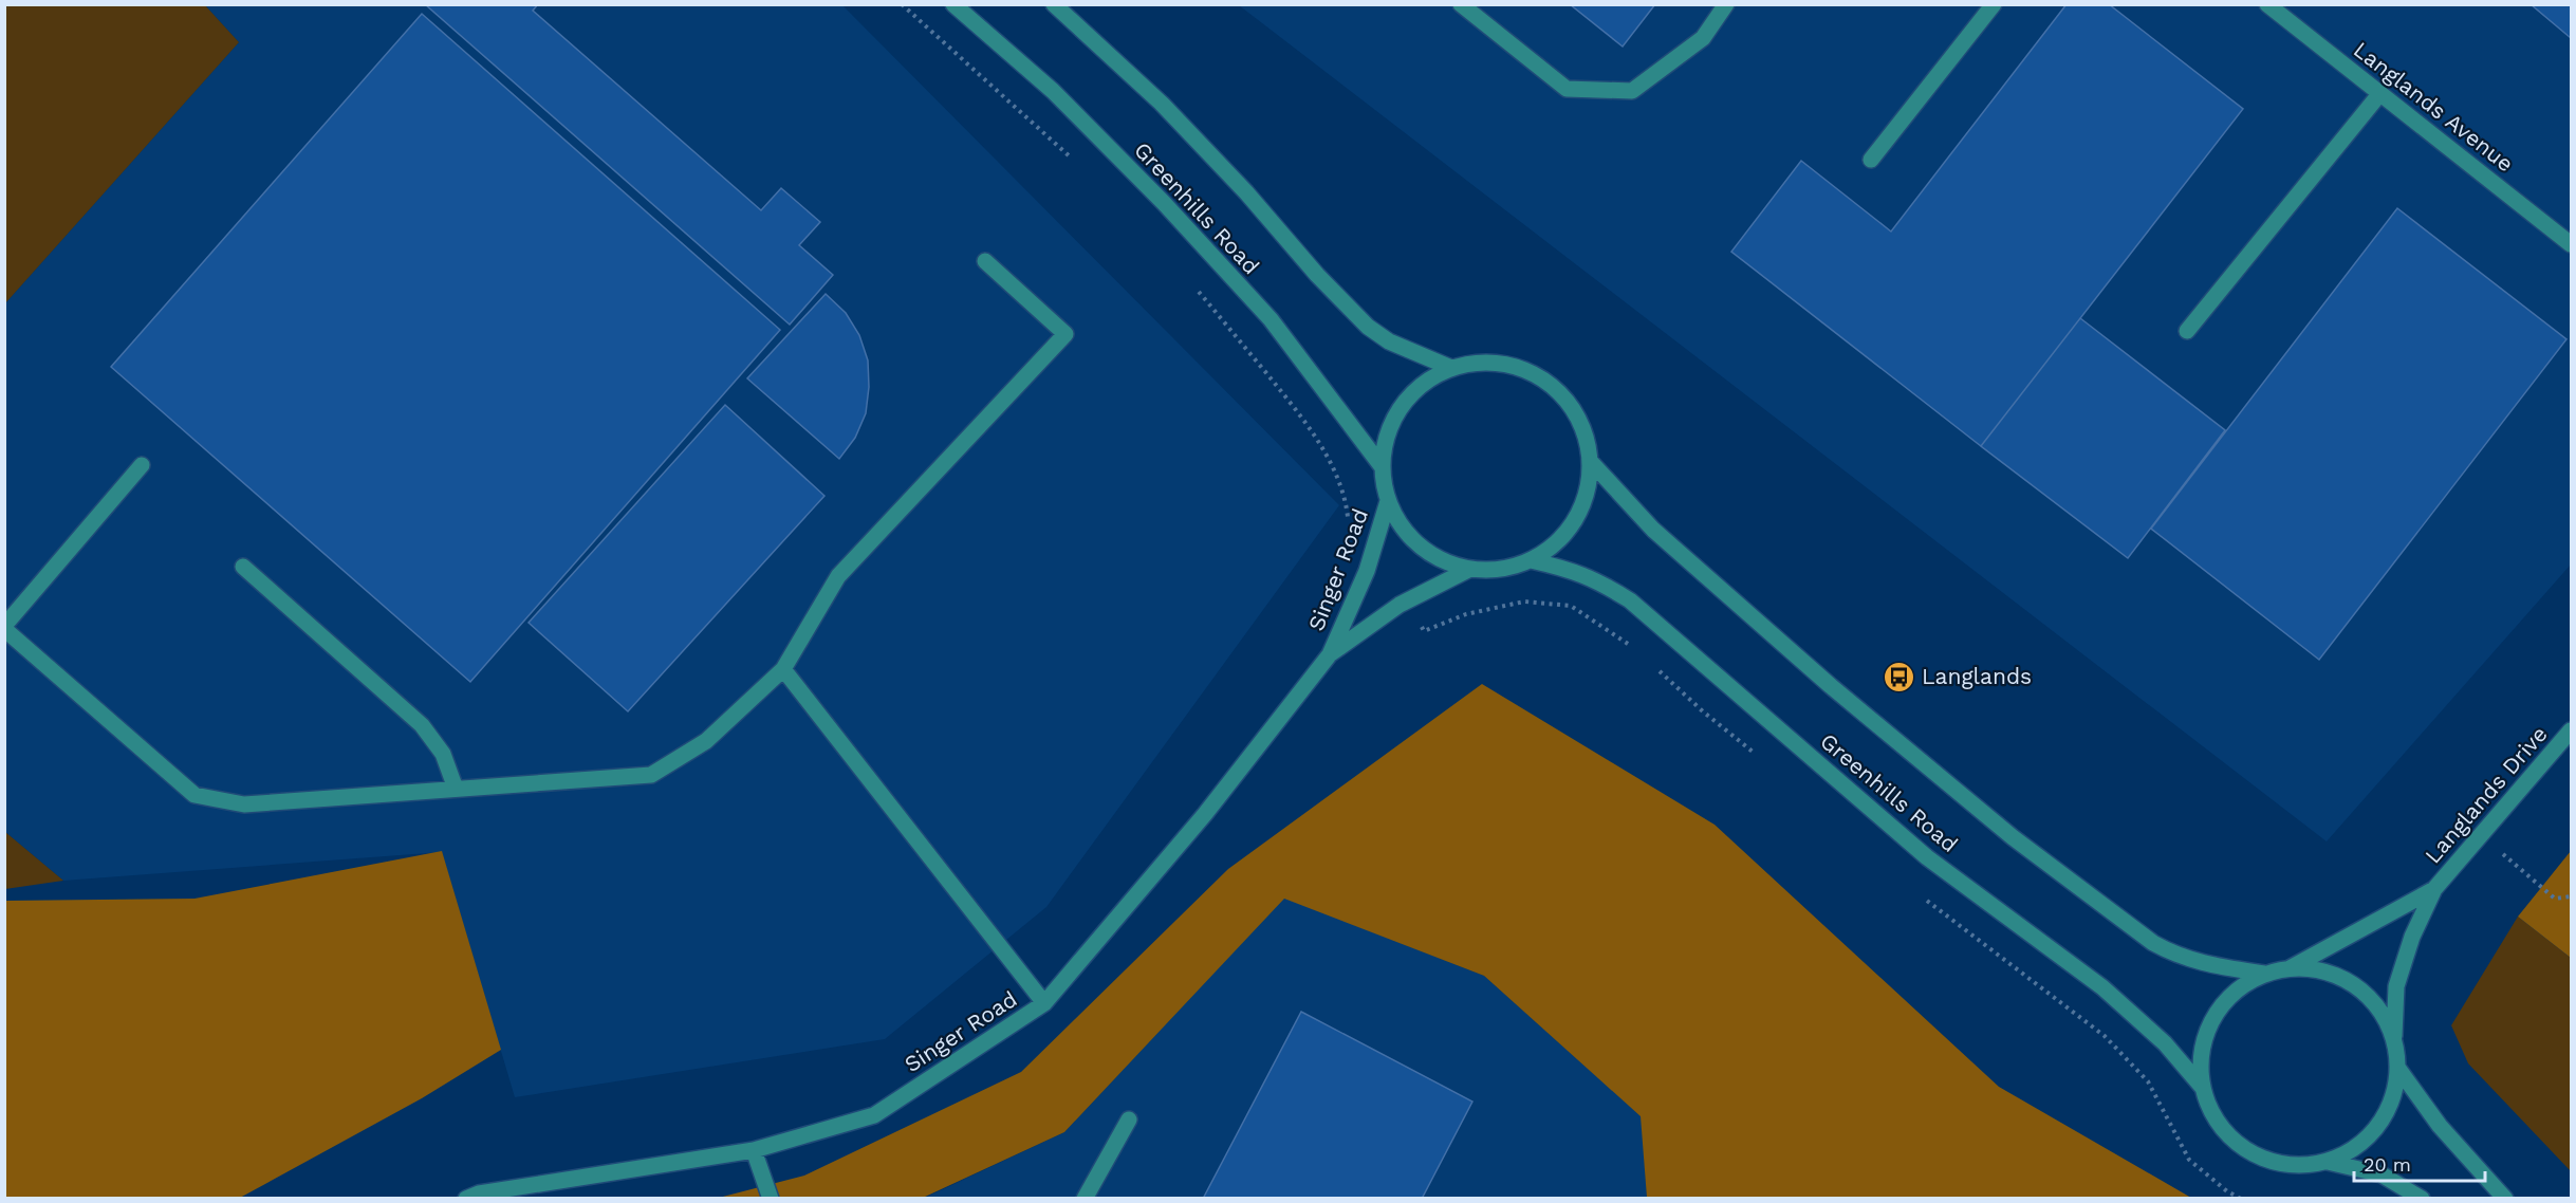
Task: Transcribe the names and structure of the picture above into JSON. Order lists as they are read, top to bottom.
{
  "streets": {
    "street": [
      "Langlands Avenue",
      "Greenhills Road",
      "Singer Road",
      "Langlands Drive"
    ]
  },
  "crossings": [
    ["Greenhills Road", "Singer Road"],
    ["Greenhills Road", "Langlands Drive"]
  ],
  "places": {
    "bus stop": ["Langlands"]
  },
  "scale_bar": "20 m"
}
